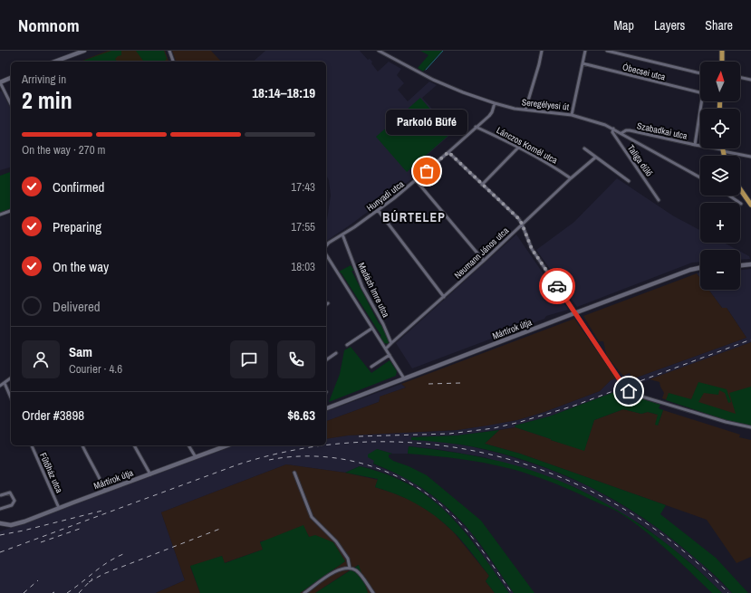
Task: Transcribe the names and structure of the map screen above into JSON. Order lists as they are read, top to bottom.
{
  "streets": {
    "street": [
      "Óbecsei utca",
      "Seregélyesi út",
      "Szabadkai utca",
      "Lánczos Kornél utca",
      "Taliga dűlő",
      "Hunyadi utca",
      "Neumann János utca",
      "Madách Imre utca",
      "Mártírok útja",
      "Fűtőház utca"
    ]
  },
  "crossings": [
    ["Seregélyesi út", "Szabadkai utca"],
    ["Seregélyesi út", "Taliga dűlő"],
    ["Seregélyesi út", "Hunyadi utca"],
    ["Lánczos Kornél utca", "Hunyadi utca"],
    ["Lánczos Kornél utca", "Neumann János utca"],
    ["Hunyadi utca", "Madách Imre utca"],
    ["Neumann János utca", "Madách Imre utca"],
    ["Mártírok útja", "Fűtőház utca"]
  ],
  "districts": ["BÚRTELEP"],
  "places": ["Parkoló Büfé"],
  "north": "top",
  "page": {
    "header": "Nomnom",
    "nav": ["Map", "Layers", "Share"],
    "map_buttons": ["+", "−"],
    "heading": ["2 min", "Arriving in", "18:14–18:19"],
    "panel": [
      "Sam",
      "Courier · 4.6",
      "Order #3898",
      "$6.63"
    ],
    "bubble": "Parkoló Büfé",
    "bar": "On the way · 270 m",
    "list": [
      ["Confirmed", "17:43"],
      ["Preparing", "17:55"],
      ["On the way", "18:03"],
      "Delivered"
    ]
  }
}
